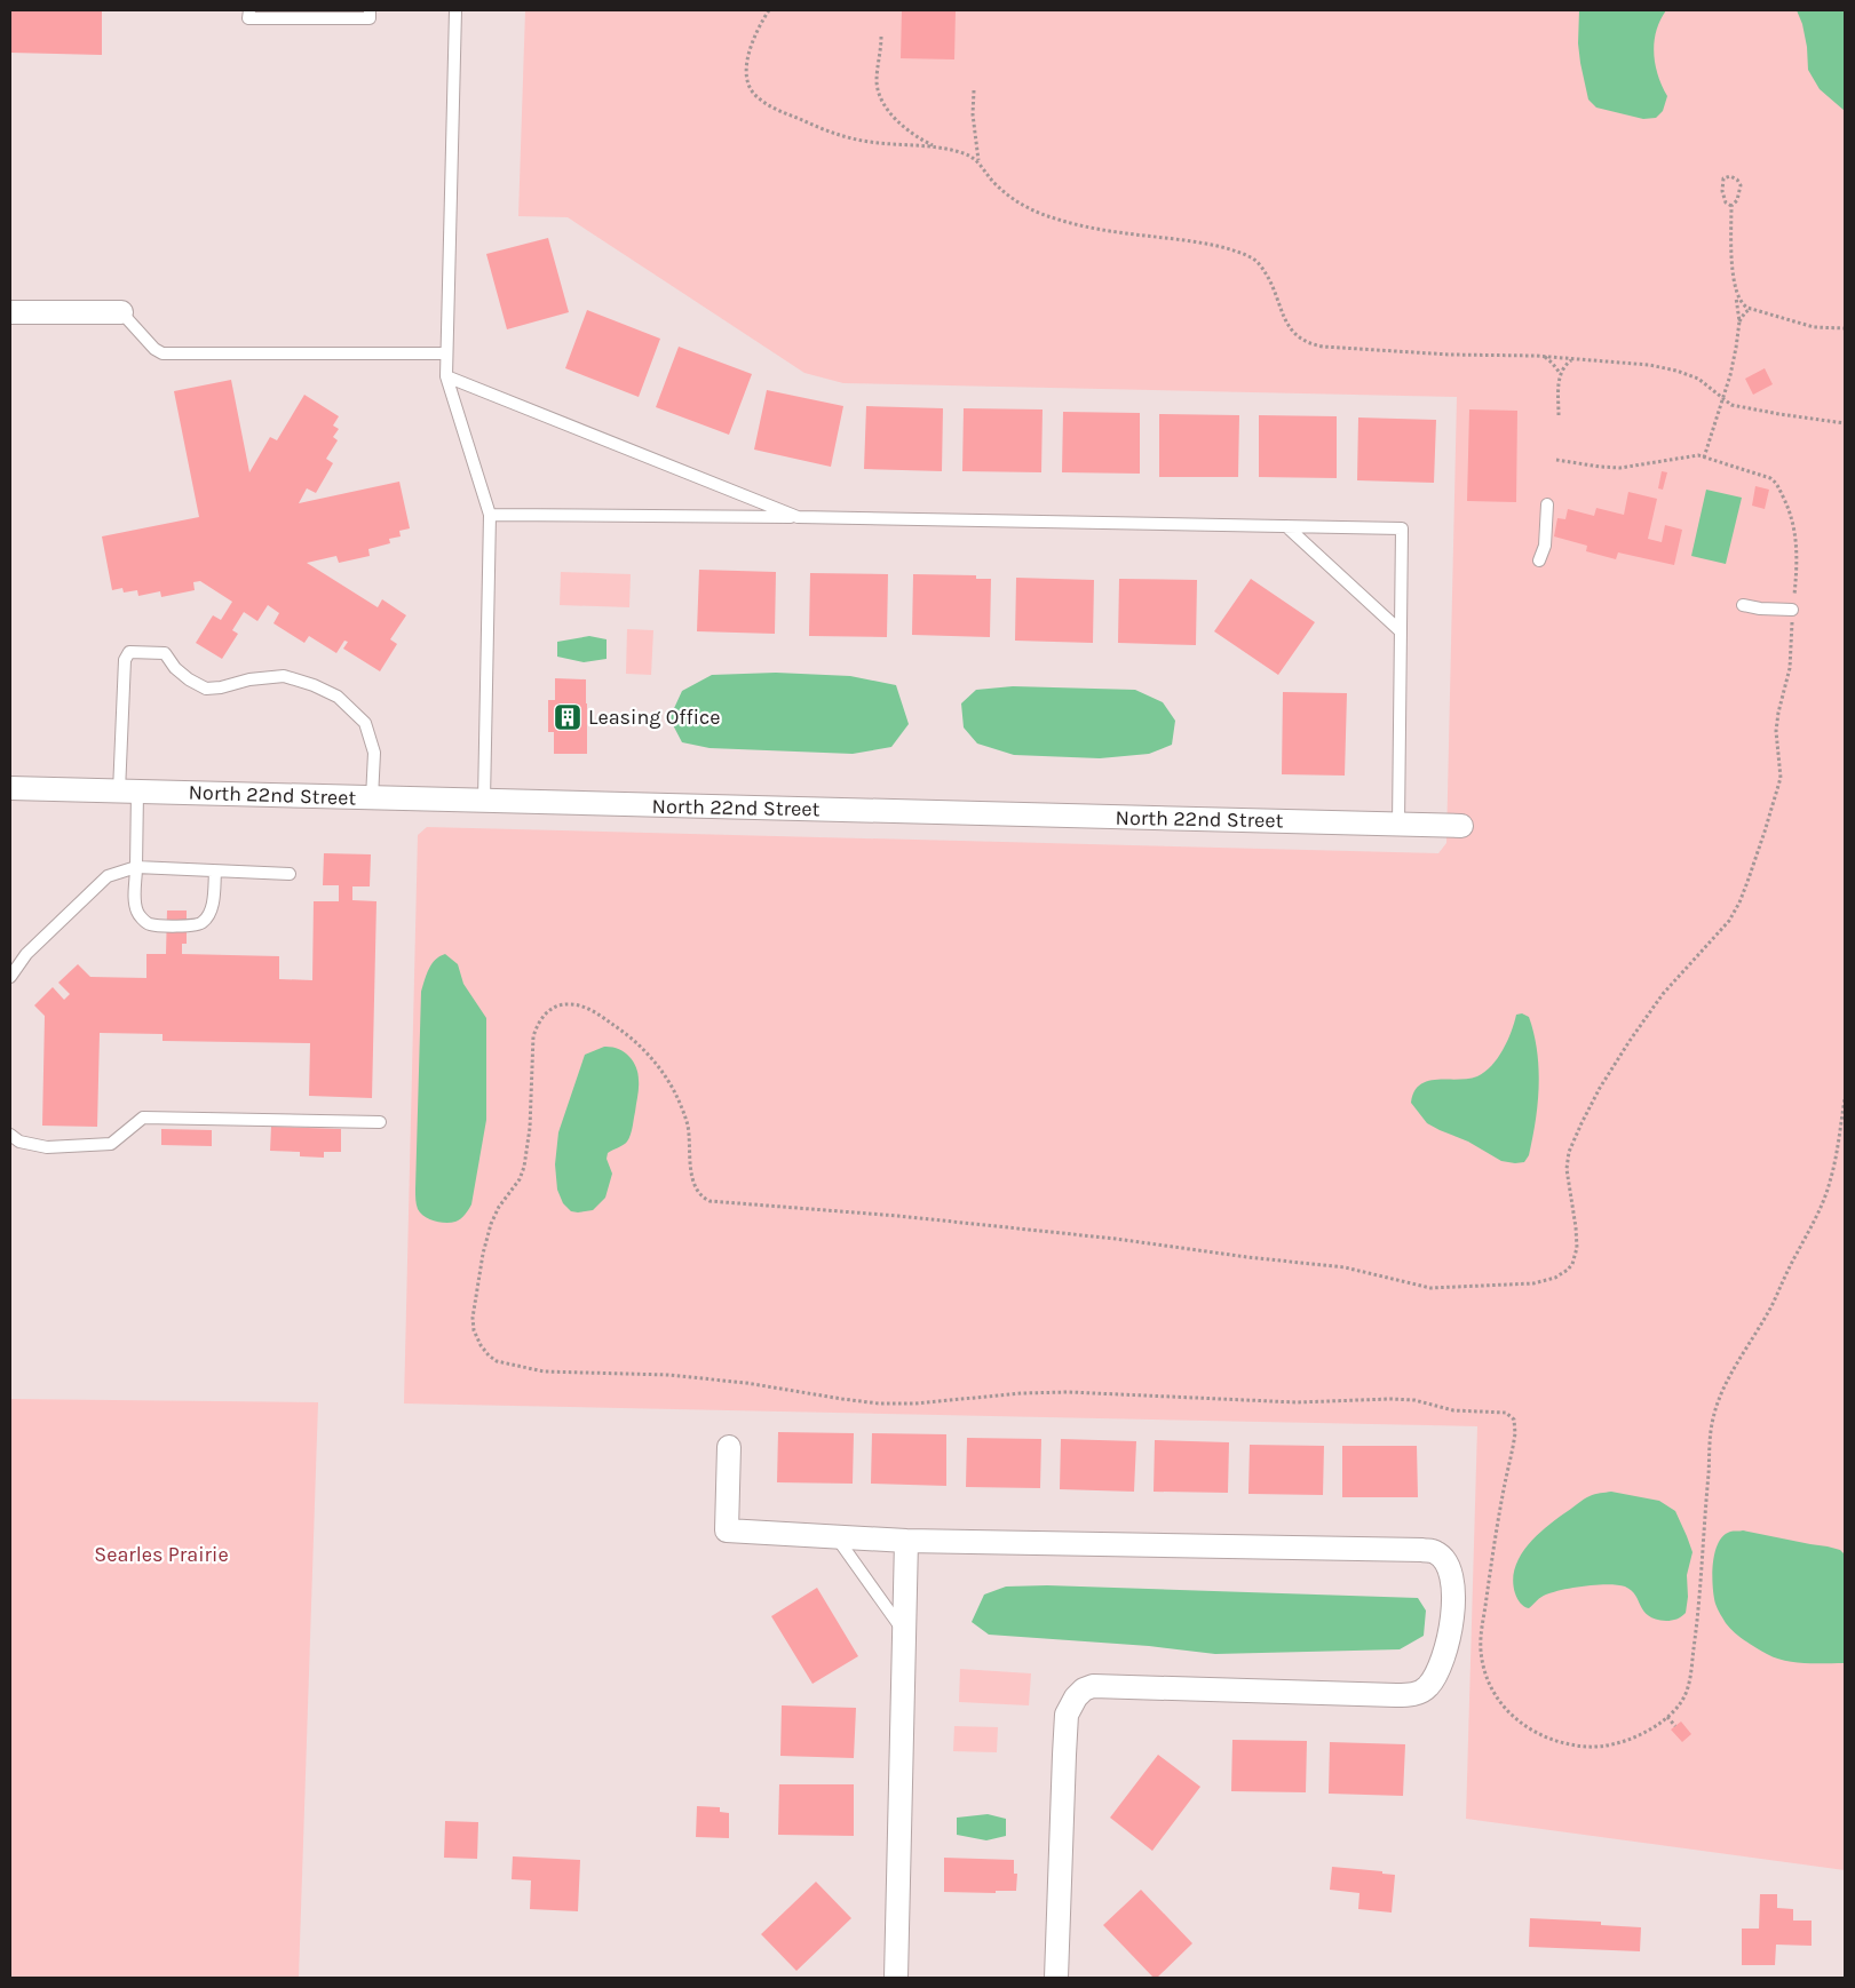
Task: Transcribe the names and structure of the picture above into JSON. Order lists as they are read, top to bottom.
{
  "streets": {
    "street": ["North 22nd Street"]
  },
  "parks": ["Searles Prairie"],
  "places": {
    "building": ["Leasing Office"]
  }
}
